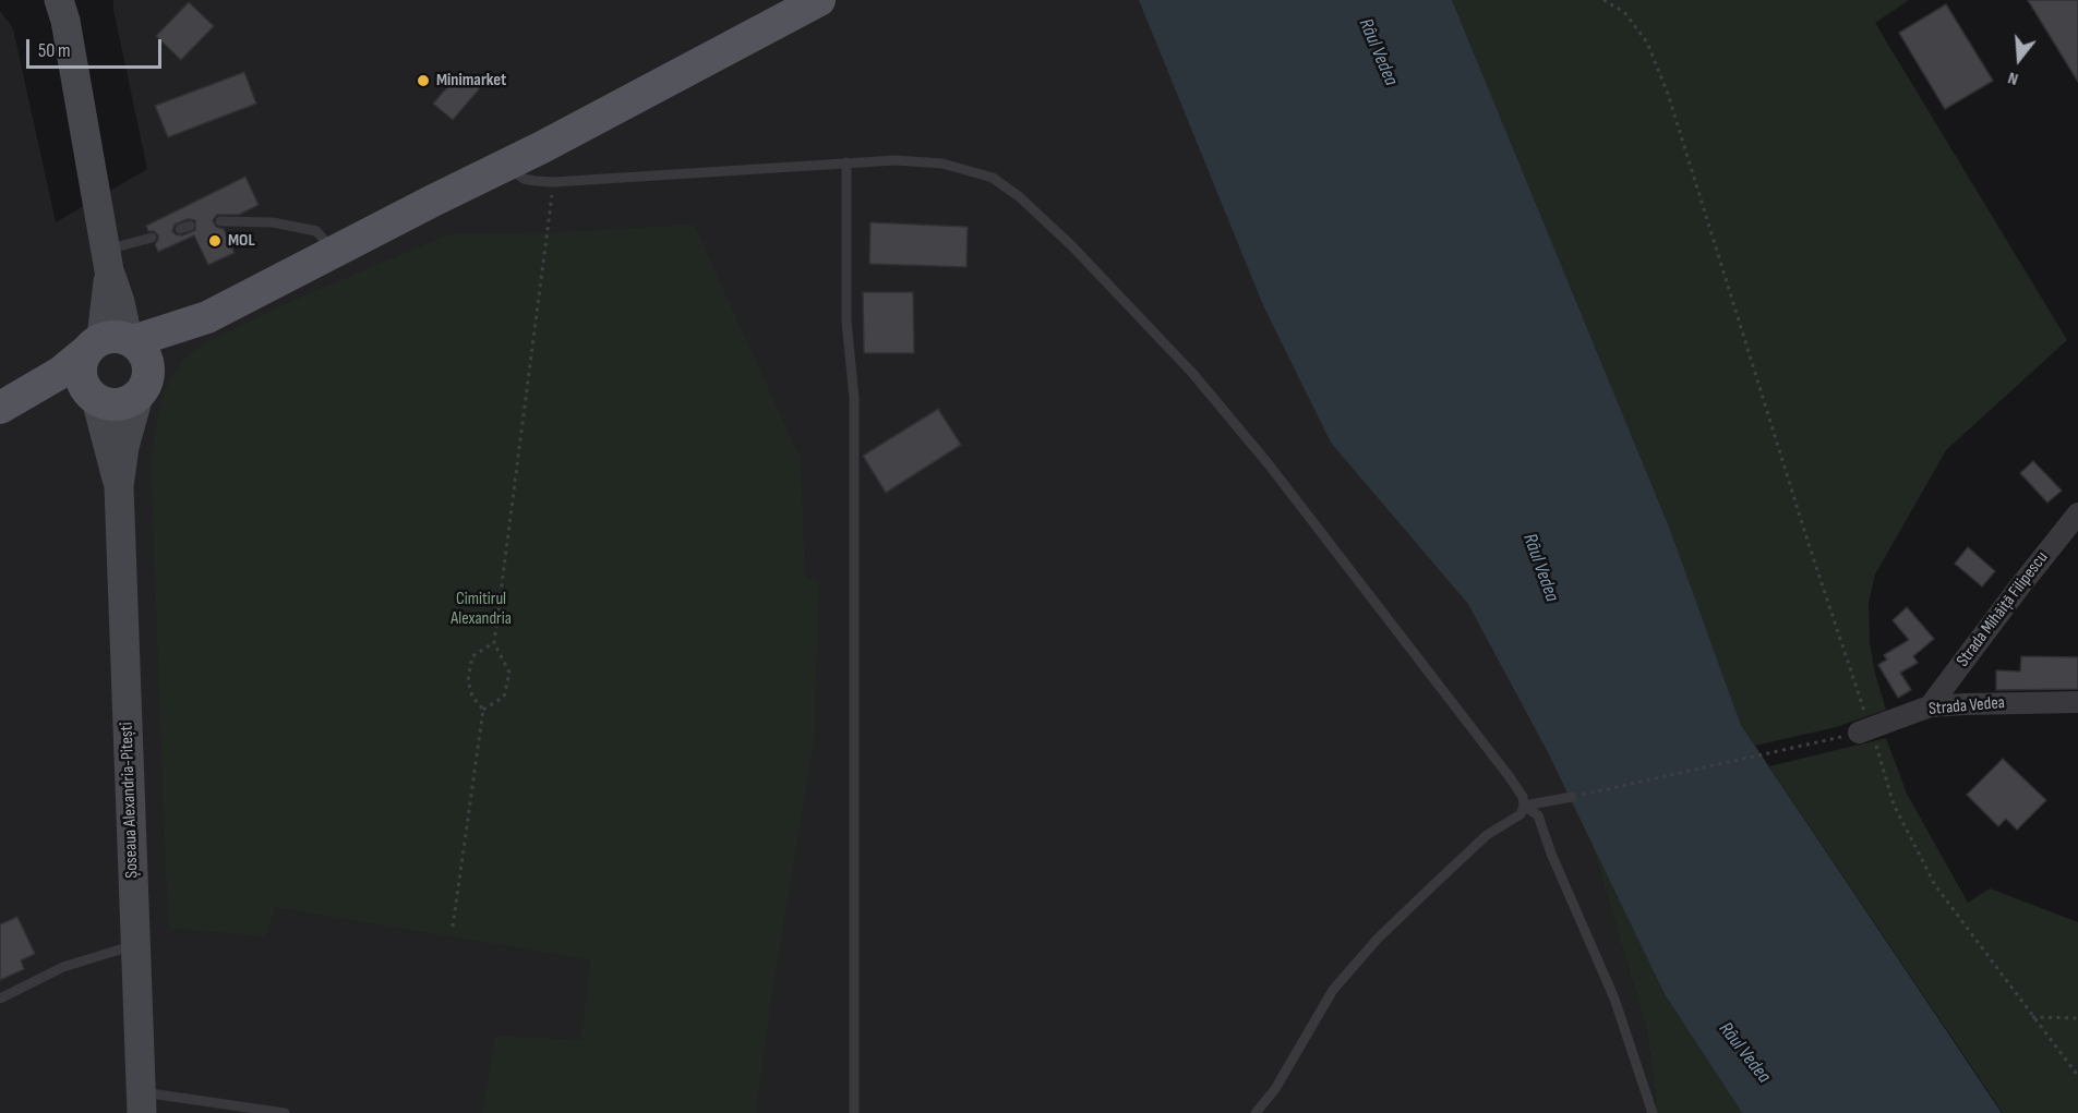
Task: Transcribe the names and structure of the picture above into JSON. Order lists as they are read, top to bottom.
{
  "streets": {
    "main road": ["Șoseaua Alexandria-Pitești"],
    "street": ["Strada Mihăiță Filipescu", "Strada Vedea"]
  },
  "crossings": [
    ["Strada Mihăiță Filipescu", "Strada Vedea"]
  ],
  "water": ["Râul Vedea"],
  "parks": ["Cimitirul Alexandria"],
  "places": ["Minimarket", "MOL"],
  "scale_bar": "50 m",
  "north": "bottom"
}
